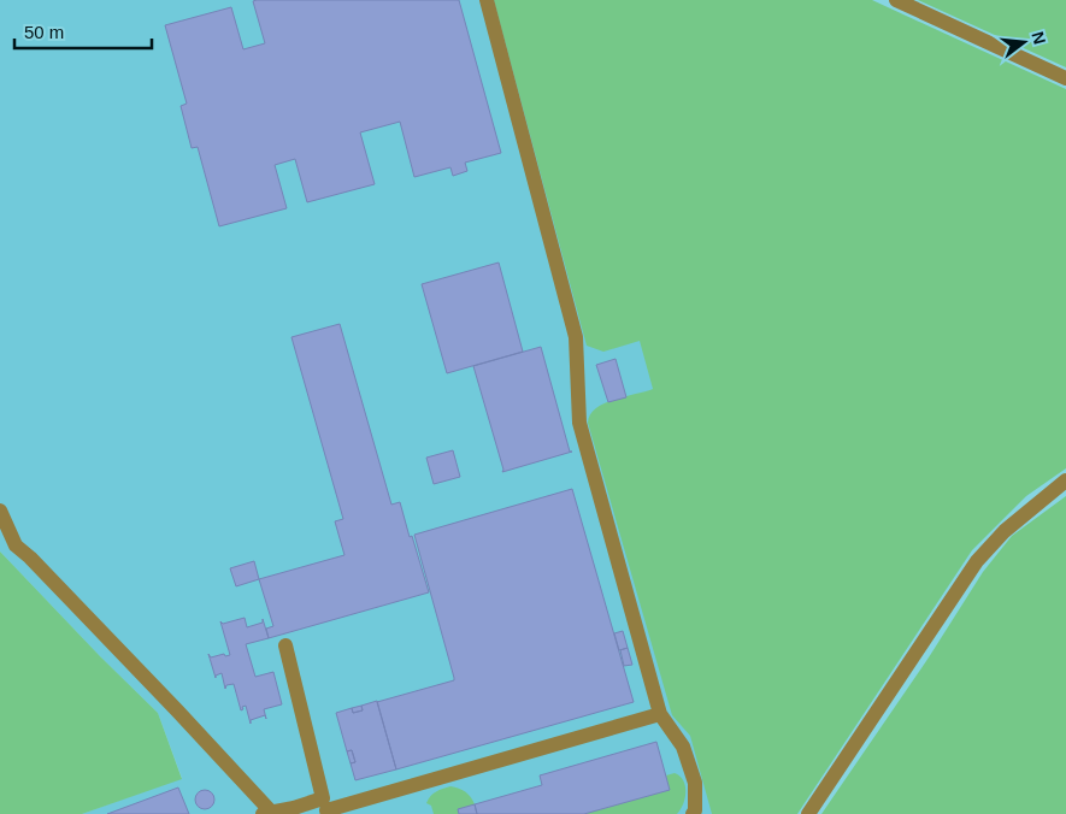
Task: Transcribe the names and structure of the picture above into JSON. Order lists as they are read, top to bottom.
{
  "scale_bar": "50 m",
  "north": "right"
}
